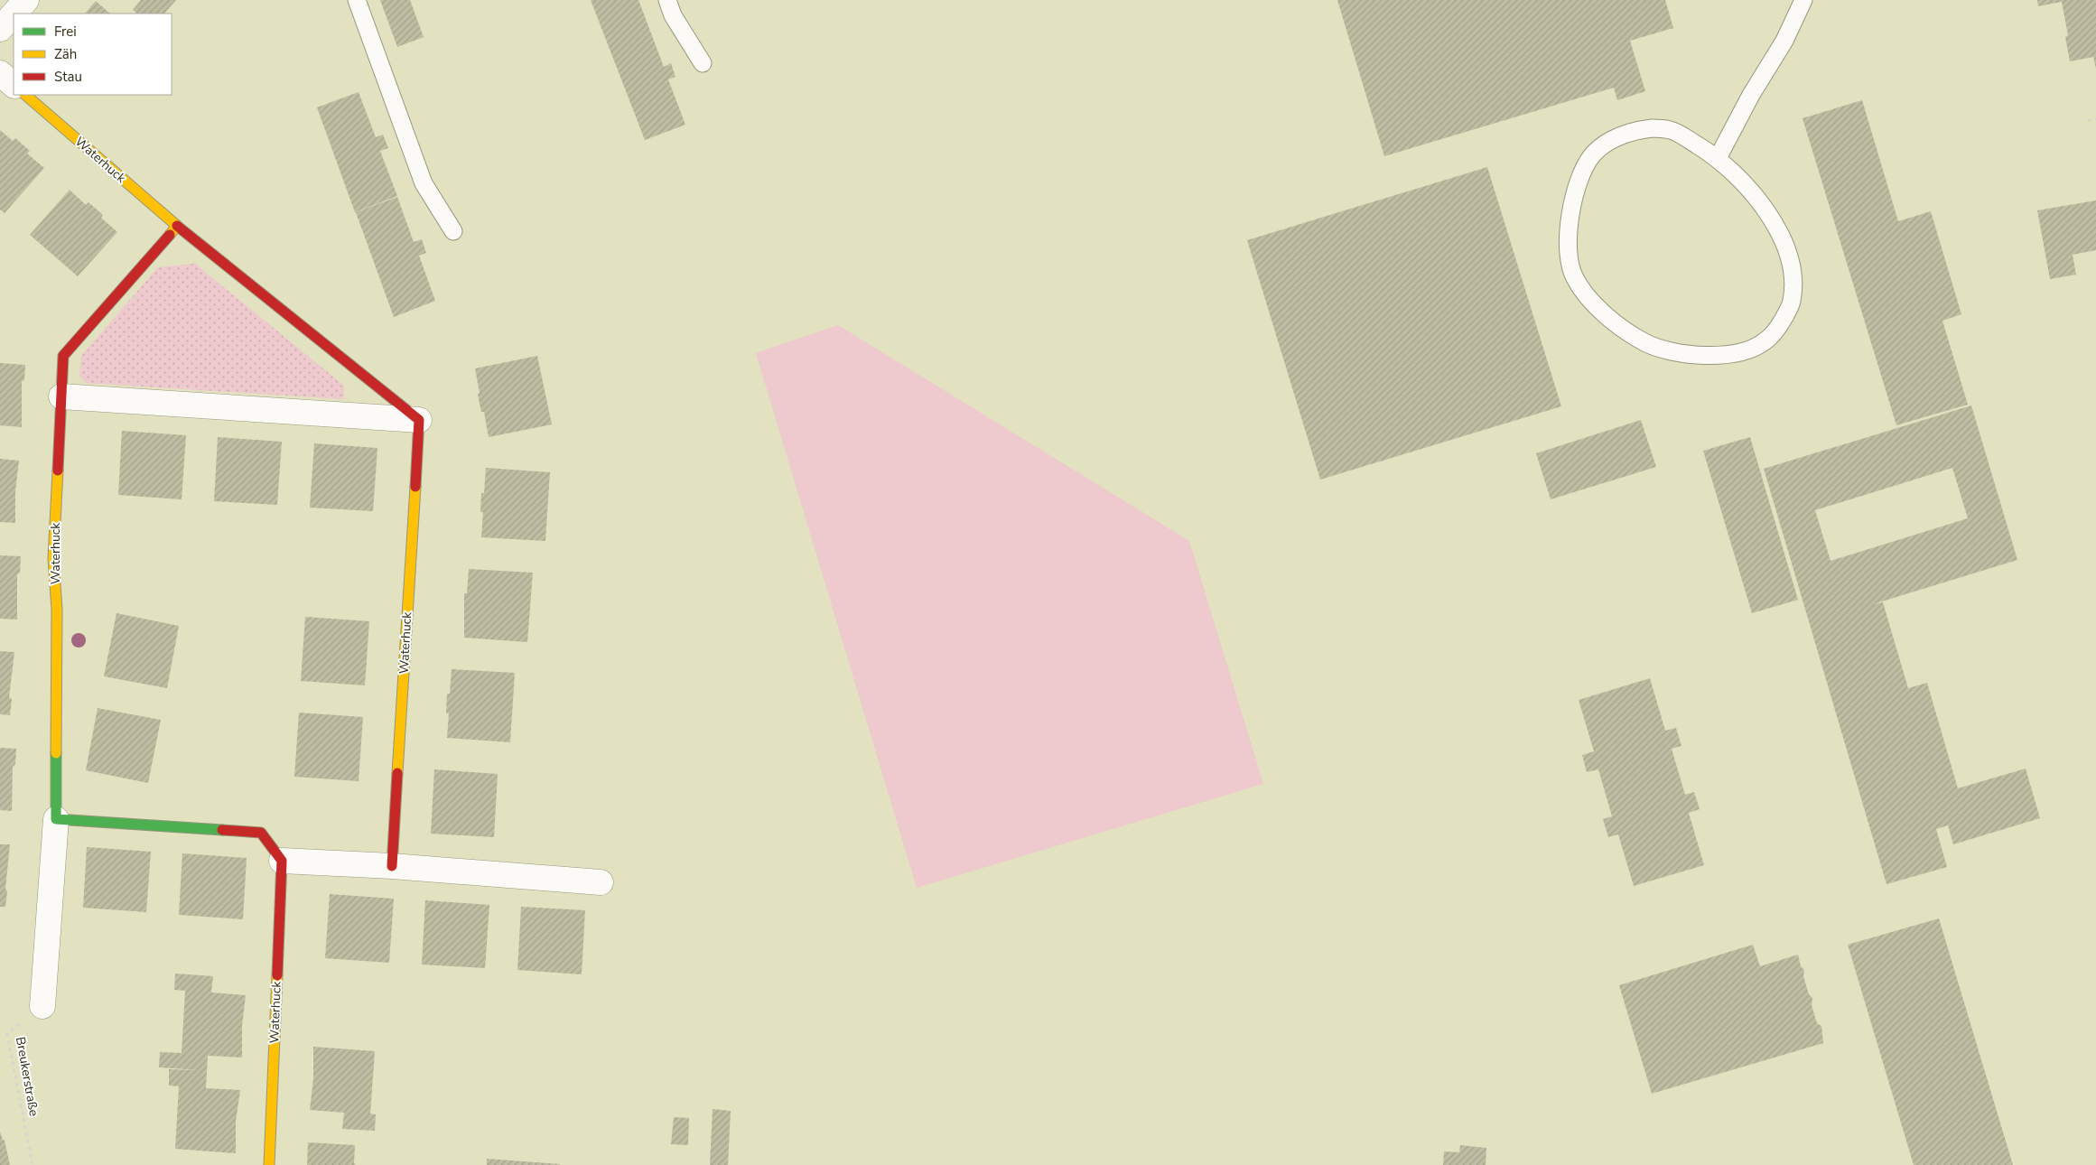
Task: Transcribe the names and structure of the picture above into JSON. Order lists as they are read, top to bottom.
{
  "streets": {
    "street": ["Waterhuck"],
    "path": ["Breukerstraße"]
  },
  "crossings": [
    ["Waterhuck", "Breukerstraße"]
  ],
  "legend": ["Frei", "Zäh", "Stau"]
}
